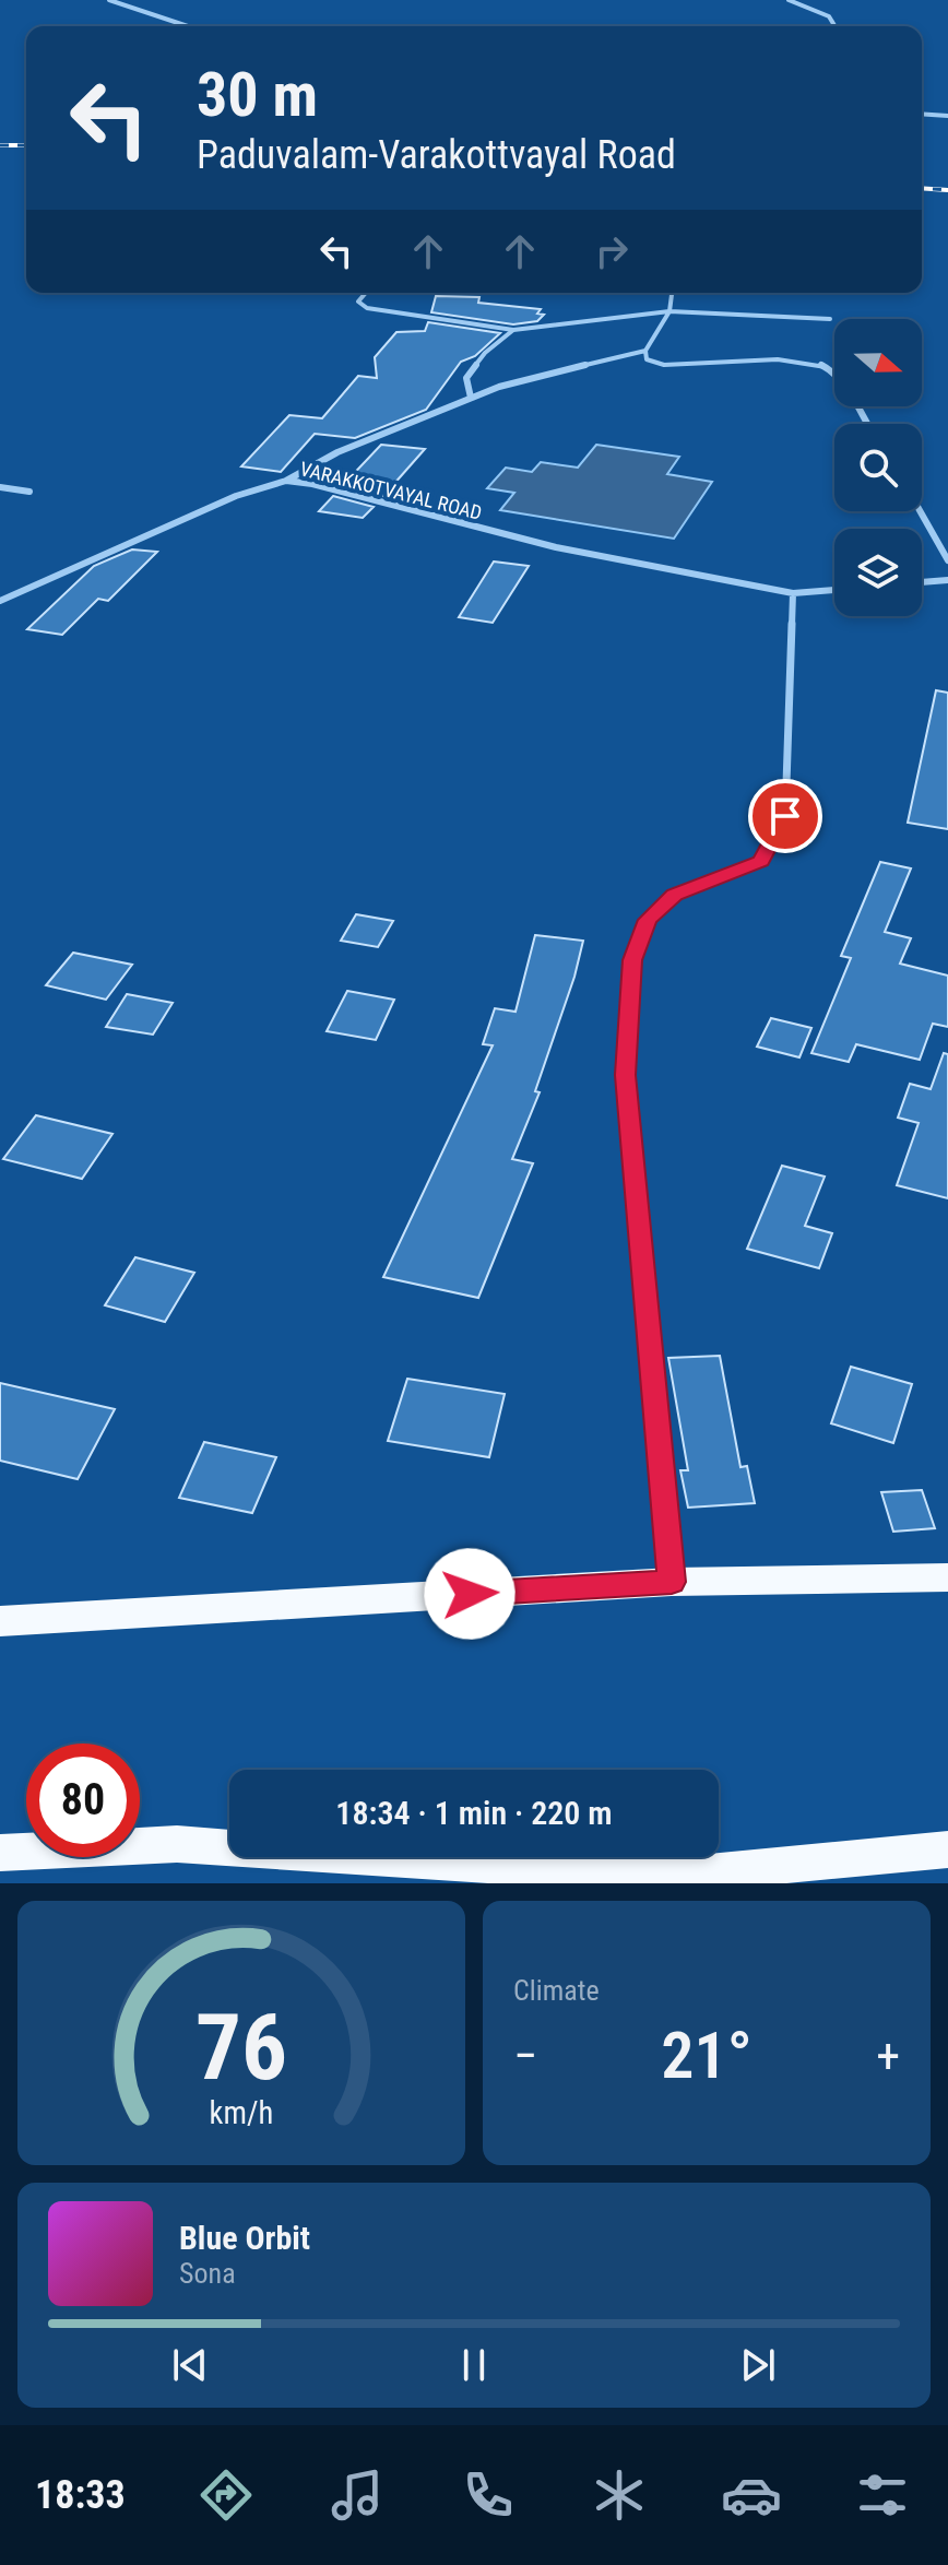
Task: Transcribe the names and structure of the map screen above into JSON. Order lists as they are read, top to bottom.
{
  "streets": {
    "street": ["VARAKKOTVAYAL ROAD"]
  },
  "north": "right",
  "page": {
    "turn": ["30 m", "Paduvalam-Varakottvayal Road"],
    "limit": "80",
    "trip": "18:34 · 1 min · 220 m",
    "tile": "Climate",
    "heat": ["−", "21°", "+"],
    "song": ["Blue Orbit", "Sona"],
    "tabs": "18:33",
    "gauge": ["76", "km/h"]
  }
}
